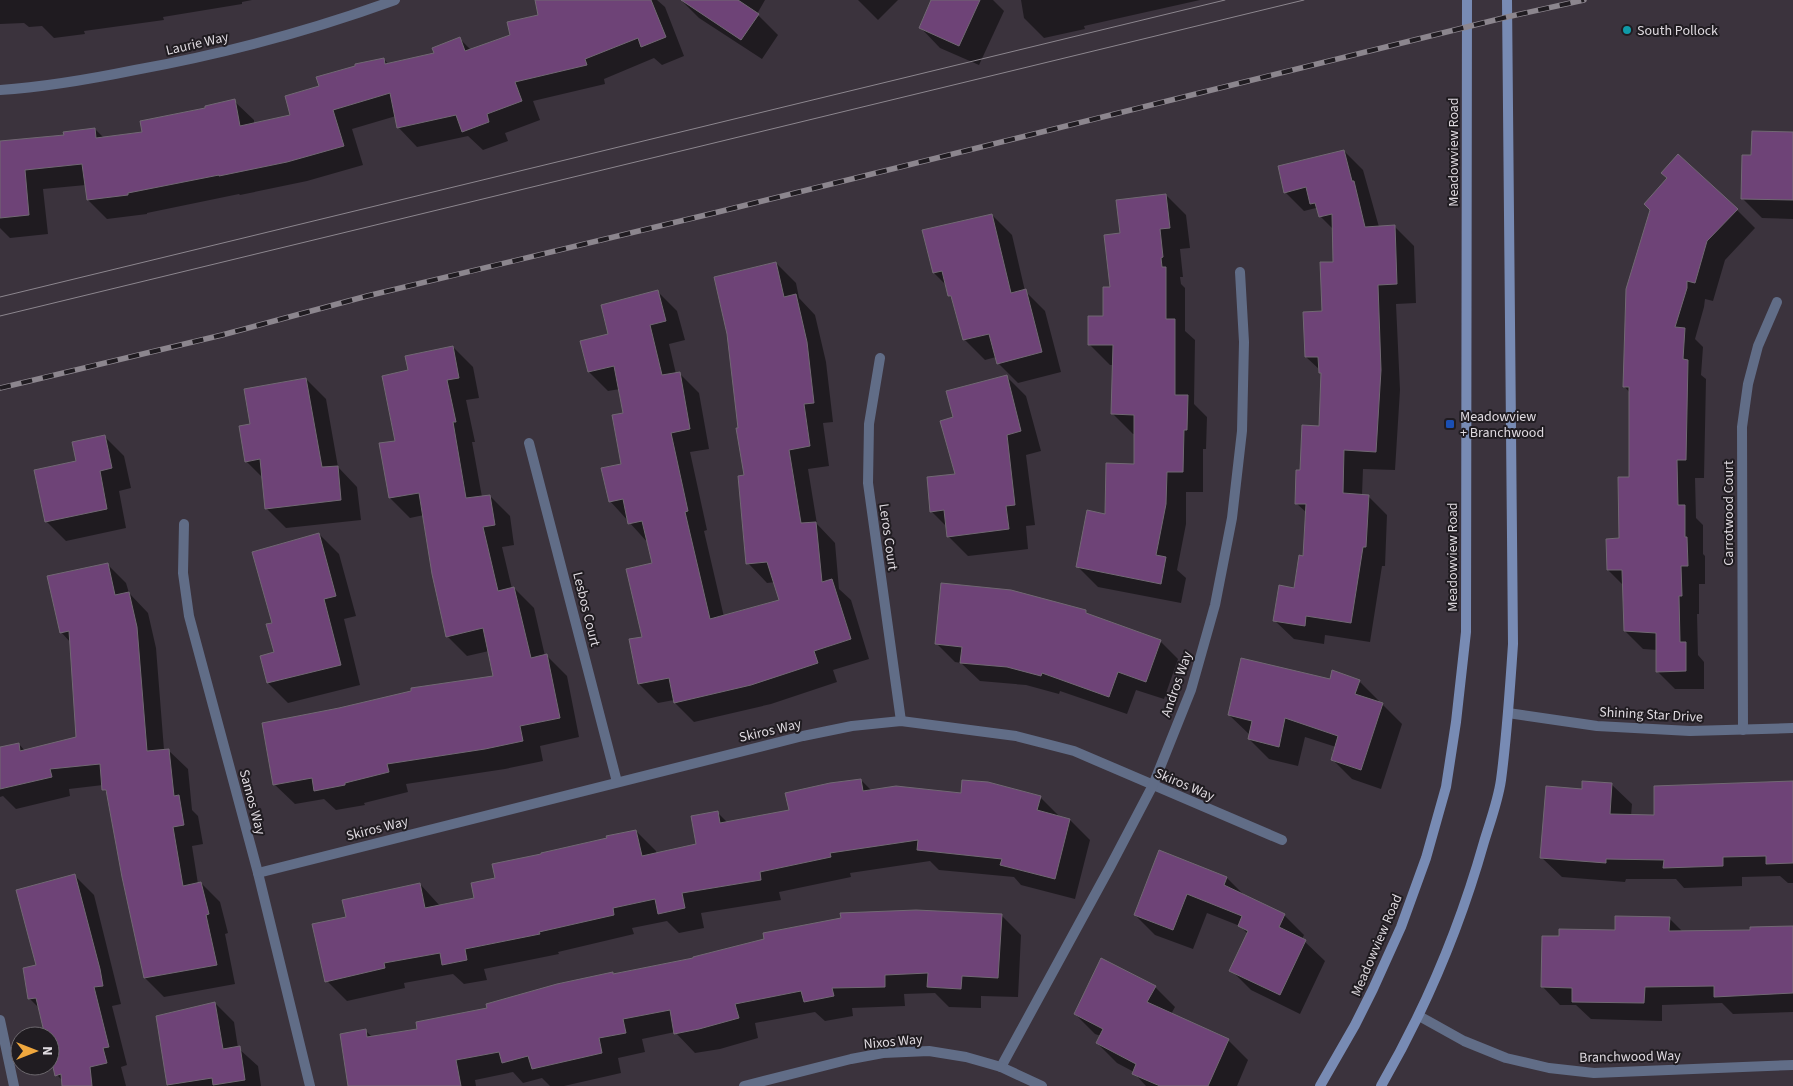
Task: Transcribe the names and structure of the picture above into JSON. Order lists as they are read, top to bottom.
{
  "streets": {
    "main road": ["Meadowview Road"],
    "street": [
      "Laurie Way",
      "Carrotwood Court",
      "Leros Court",
      "Lesbos Court",
      "Andros Way",
      "Shining Star Drive",
      "Skiros Way",
      "Samos Way",
      "Nixos Way",
      "Branchwood Way"
    ]
  },
  "crossings": [
    ["Carrotwood Court", "Shining Star Drive"],
    ["Leros Court", "Skiros Way"],
    ["Lesbos Court", "Skiros Way"],
    ["Andros Way", "Skiros Way"],
    ["Andros Way", "Nixos Way"],
    ["Skiros Way", "Samos Way"]
  ],
  "places": {
    "other": ["South Pollock"],
    "transit": ["Meadowview + Branchwood"]
  },
  "north": "right"
}
